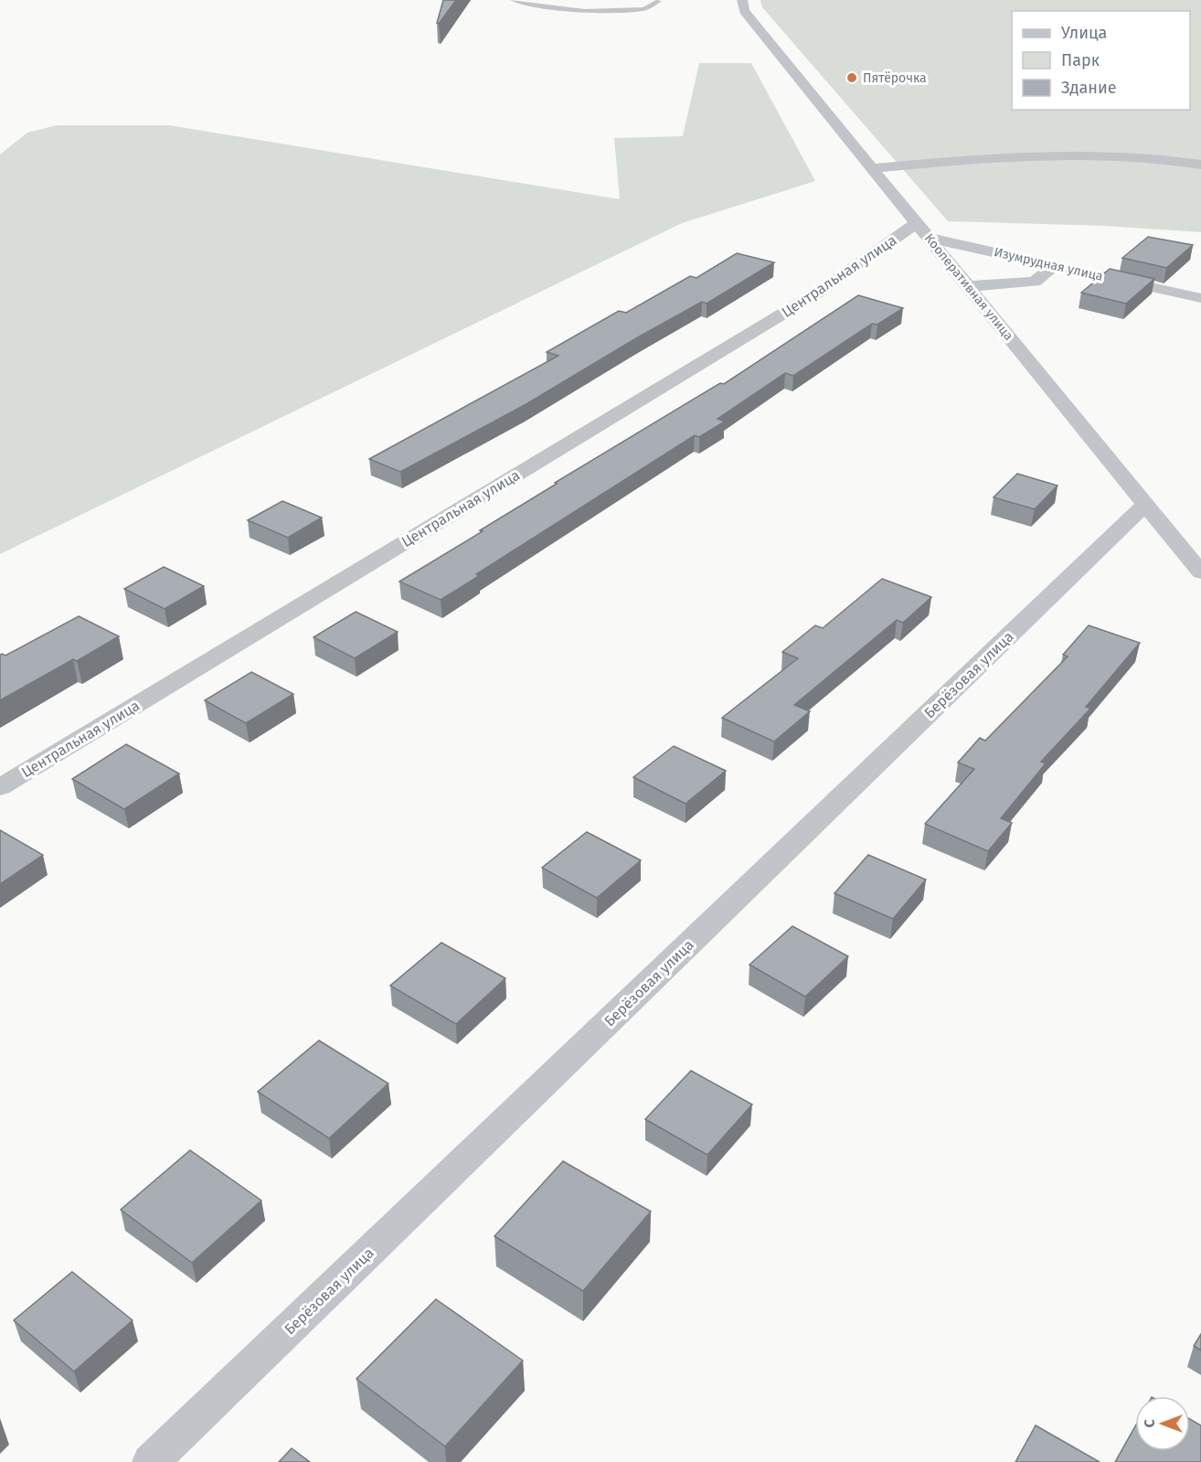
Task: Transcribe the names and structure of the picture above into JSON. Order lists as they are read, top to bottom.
{
  "streets": {
    "street": [
      "Изумрудная улица",
      "Центральная улица",
      "Кооперативная улица",
      "Берёзовая улица"
    ]
  },
  "crossings": [
    ["Изумрудная улица", "Центральная улица"],
    ["Изумрудная улица", "Кооперативная улица"],
    ["Центральная улица", "Кооперативная улица"],
    ["Кооперативная улица", "Берёзовая улица"]
  ],
  "places": ["Пятёрочка"],
  "legend": ["Улица", "Парк", "Здание"],
  "north": "left"
}
